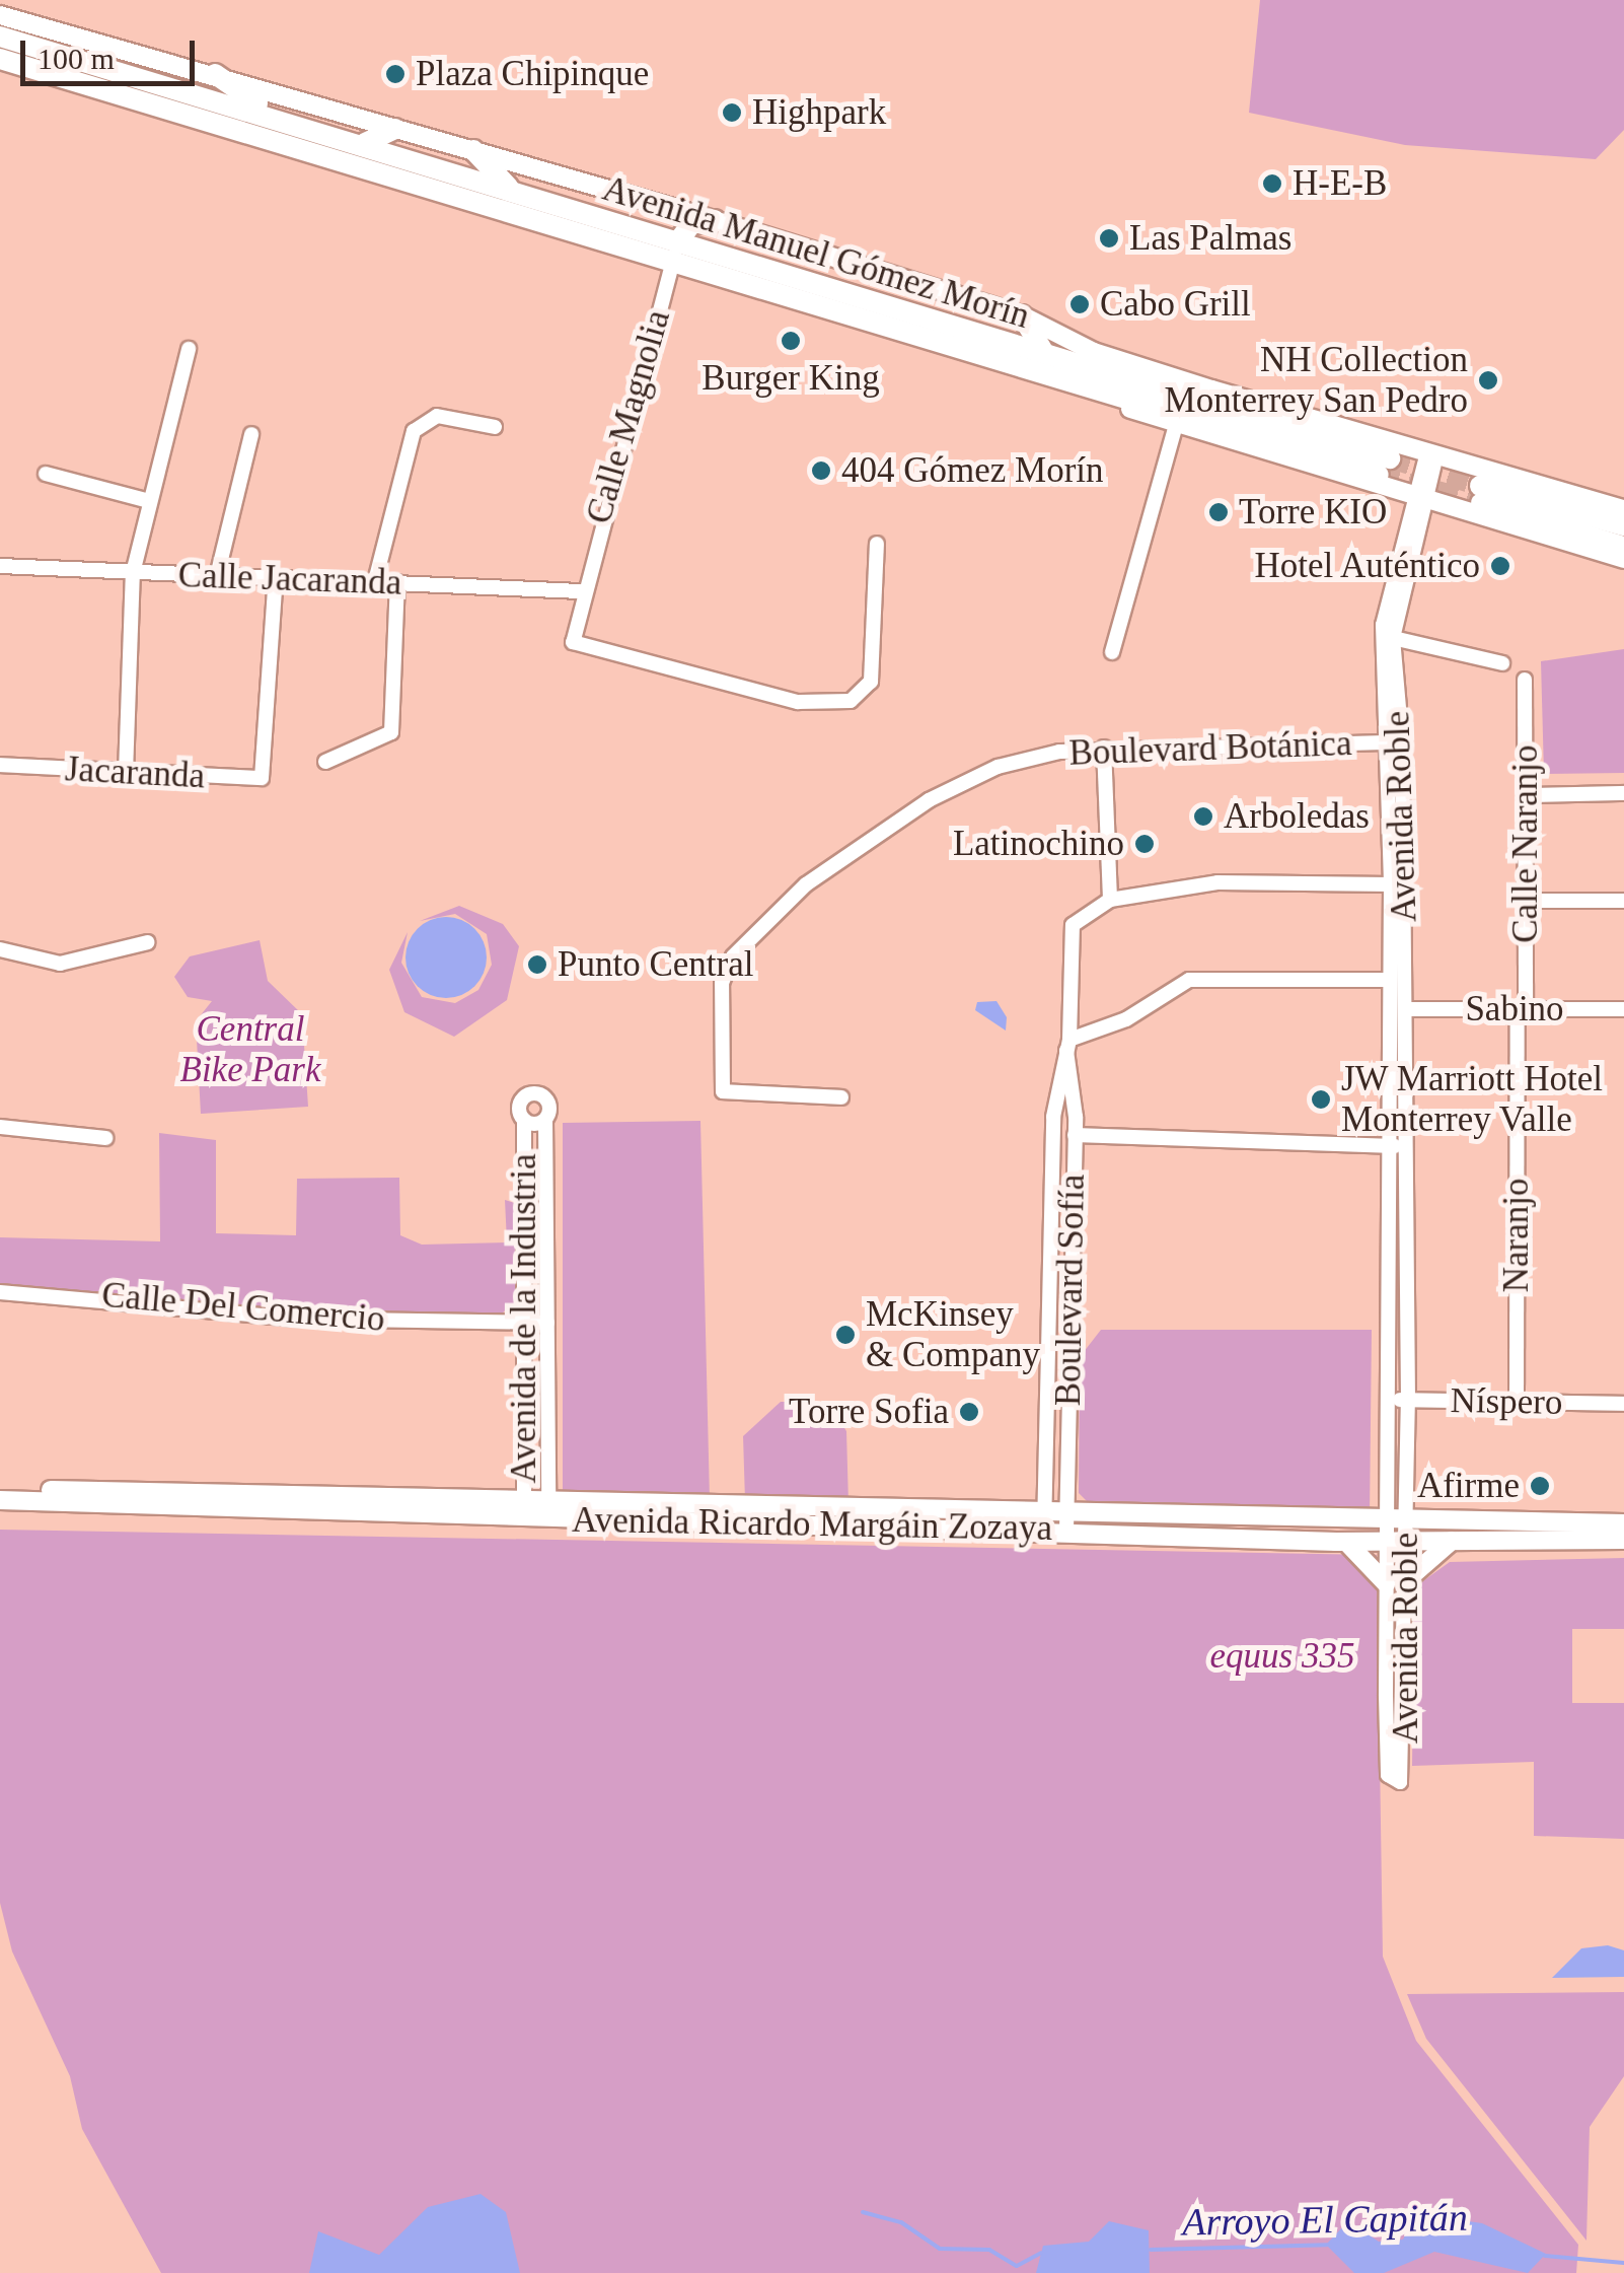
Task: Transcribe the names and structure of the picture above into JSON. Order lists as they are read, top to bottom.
{
  "streets": {
    "main road": ["Avenida Manuel Gómez Morín"],
    "street": [
      "Calle Magnolia",
      "Calle Jacaranda",
      "Boulevard Botánica",
      "Jacaranda",
      "Avenida Roble",
      "Calle Naranjo",
      "Sabino",
      "Naranjo",
      "Boulevard Sofía",
      "Calle Del Comercio",
      "Avenida de la Industria",
      "Níspero",
      "Avenida Ricardo Margáin Zozaya"
    ]
  },
  "crossings": [
    ["Avenida Manuel Gómez Morín", "Calle Magnolia"],
    ["Avenida Manuel Gómez Morín", "Avenida Roble"],
    ["Calle Magnolia", "Calle Jacaranda"],
    ["Calle Jacaranda", "Jacaranda"],
    ["Boulevard Botánica", "Avenida Roble"],
    ["Avenida Roble", "Sabino"],
    ["Avenida Roble", "Níspero"],
    ["Avenida Roble", "Avenida Ricardo Margáin Zozaya"],
    ["Calle Naranjo", "Sabino"],
    ["Calle Naranjo", "Naranjo"],
    ["Sabino", "Naranjo"],
    ["Naranjo", "Níspero"],
    ["Boulevard Sofía", "Avenida Ricardo Margáin Zozaya"],
    ["Calle Del Comercio", "Avenida de la Industria"],
    ["Avenida de la Industria", "Avenida Ricardo Margáin Zozaya"]
  ],
  "water": ["Arroyo El Capitán"],
  "parks": ["Central Bike Park", "equus 335"],
  "places": [
    "Plaza Chipinque",
    "Highpark",
    "H-E-B",
    "Las Palmas",
    "Cabo Grill",
    "Burger King",
    "NH Collection Monterrey San Pedro",
    "404 Gómez Morín",
    "Torre KIO",
    "Hotel Auténtico",
    "Arboledas",
    "Latinochino",
    "Punto Central",
    "JW Marriott Hotel Monterrey Valle",
    "McKinsey & Company",
    "Torre Sofia",
    "Afirme"
  ],
  "scale_bar": "100 m"
}
